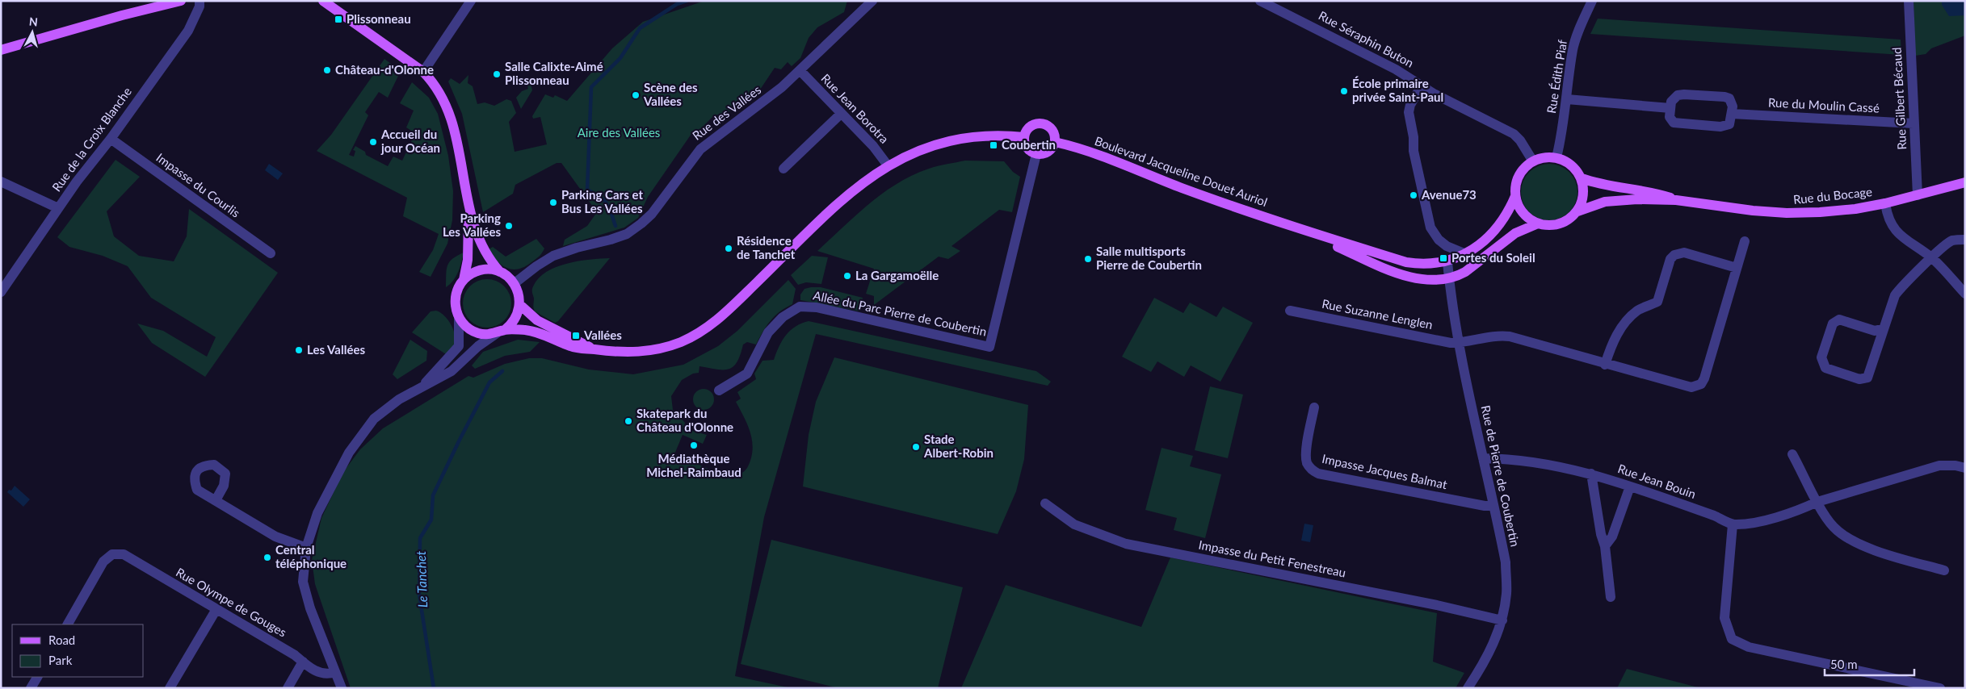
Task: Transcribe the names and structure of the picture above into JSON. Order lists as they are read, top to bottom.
{
  "streets": {
    "main road": ["Boulevard Jacqueline Douet Auriol", "Rue du Bocage"],
    "street": [
      "Rue Séraphin Buton",
      "Rue Édith Piaf",
      "Rue Gilbert Bécaud",
      "Rue du Moulin Cassé",
      "Rue Jean Borotra",
      "Rue des Vallées",
      "Rue de la Croix Blanche",
      "Impasse du Courlis",
      "Allée du Parc Pierre de Coubertin",
      "Rue Suzanne Lenglen",
      "Impasse Jacques Balmat",
      "Rue de Pierre de Coubertin",
      "Rue Jean Bouin",
      "Impasse du Petit Fenestreau",
      "Rue Olympe de Gouges"
    ]
  },
  "crossings": [
    ["Rue Séraphin Buton", "Rue Édith Piaf"],
    ["Rue Séraphin Buton", "Boulevard Jacqueline Douet Auriol"],
    ["Rue Séraphin Buton", "Rue du Bocage"],
    ["Rue Édith Piaf", "Boulevard Jacqueline Douet Auriol"],
    ["Rue Édith Piaf", "Rue du Bocage"],
    ["Rue Gilbert Bécaud", "Rue du Moulin Cassé"],
    ["Rue Gilbert Bécaud", "Rue du Bocage"],
    ["Rue Jean Borotra", "Rue des Vallées"],
    ["Rue de la Croix Blanche", "Impasse du Courlis"],
    ["Boulevard Jacqueline Douet Auriol", "Rue du Bocage"],
    ["Boulevard Jacqueline Douet Auriol", "Allée du Parc Pierre de Coubertin"],
    ["Boulevard Jacqueline Douet Auriol", "Rue de Pierre de Coubertin"],
    ["Rue Suzanne Lenglen", "Rue de Pierre de Coubertin"],
    ["Impasse Jacques Balmat", "Rue de Pierre de Coubertin"],
    ["Rue de Pierre de Coubertin", "Rue Jean Bouin"],
    ["Rue de Pierre de Coubertin", "Impasse du Petit Fenestreau"]
  ],
  "water": ["Le Tanchet"],
  "parks": ["Aire des Vallées"],
  "places": {
    "transit": [
      "Plissonneau",
      "Coubertin",
      "Portes du Soleil",
      "Vallées"
    ],
    "other": [
      "Château-d'Olonne",
      "Salle Calixte-Aimé Plissonneau",
      "École primaire privée Saint-Paul",
      "Scène des Vallées",
      "Accueil du jour Océan",
      "Avenue73",
      "Parking Cars et Bus Les Vallées",
      "Parking Les Vallées",
      "Résidence de Tanchet",
      "Salle multisports Pierre de Coubertin",
      "La Gargamoëlle",
      "Les Vallées",
      "Skatepark du Château d'Olonne",
      "Médiathèque Michel-Raimbaud",
      "Stade Albert-Robin",
      "Central téléphonique"
    ]
  },
  "legend": ["Road", "Park"],
  "scale_bar": "50 m",
  "north": "top"
}
